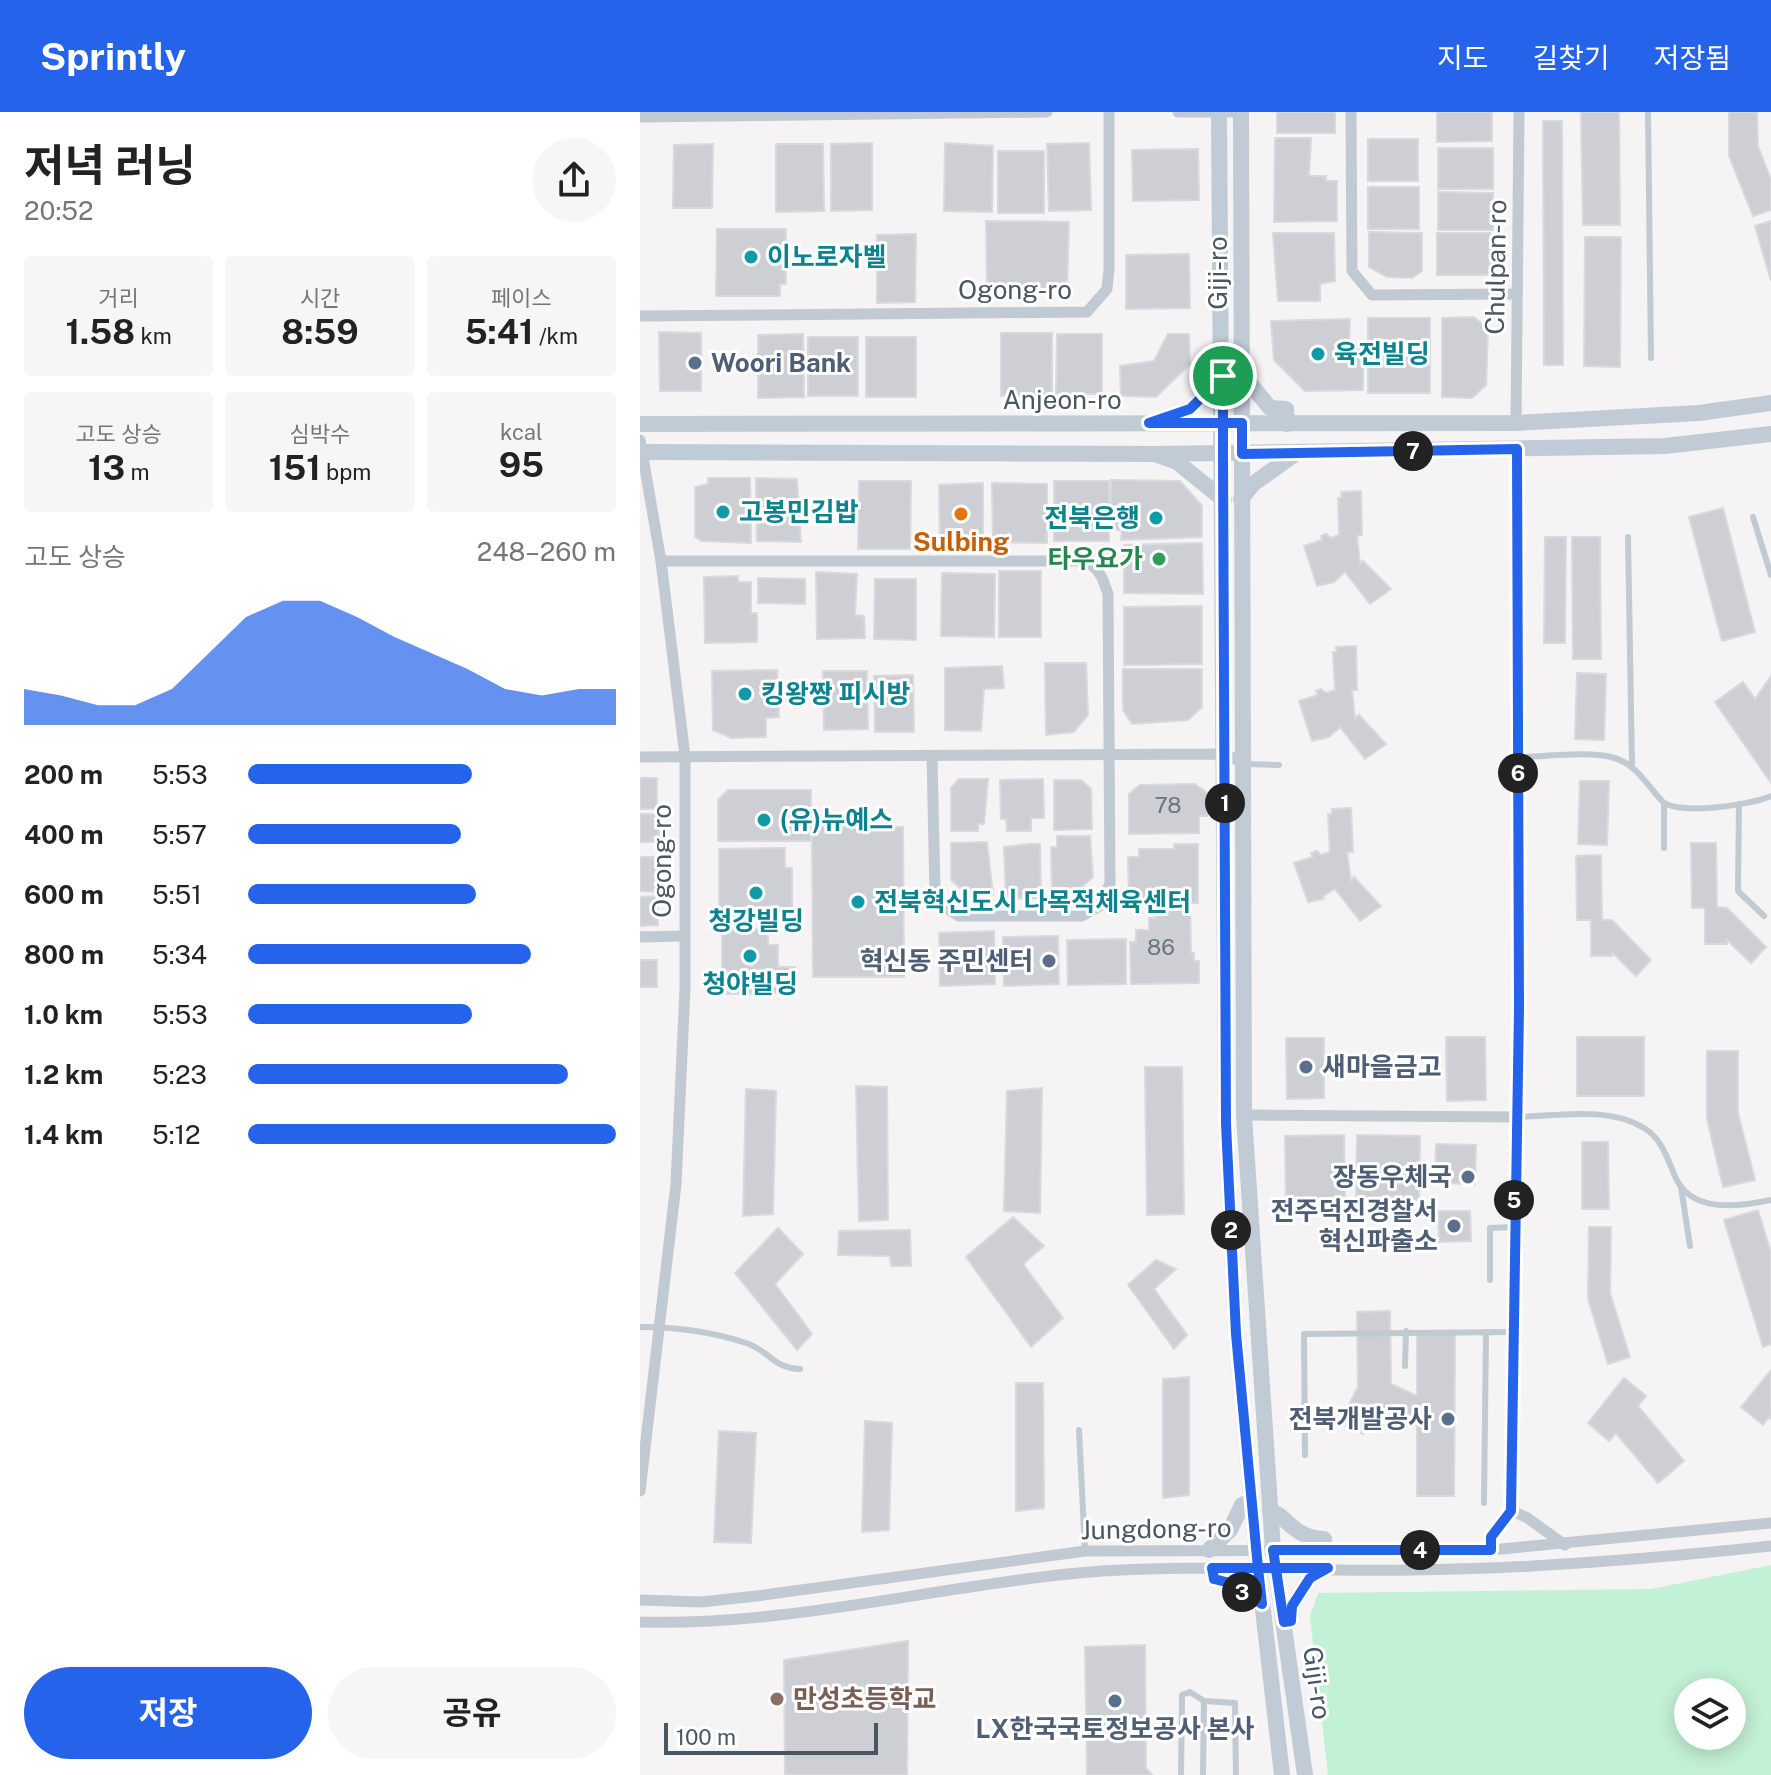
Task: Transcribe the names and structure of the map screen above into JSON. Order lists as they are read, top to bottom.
{
  "streets": {
    "street": [
      "Chulpan-ro",
      "Giji-ro",
      "Ogong-ro",
      "Anjeon-ro",
      "Jungdong-ro"
    ]
  },
  "crossings": [
    ["Chulpan-ro", "Anjeon-ro"],
    ["Giji-ro", "Anjeon-ro"],
    ["Giji-ro", "Jungdong-ro"]
  ],
  "places": [
    "이노로자벨",
    "육전빌딩",
    "Woori Bank",
    "고봉민김밥",
    "Sulbing",
    "전북은행",
    "타우요가",
    "킹왕짱 피시방",
    "(유)뉴예스",
    "청강빌딩",
    "전북혁신도시 다목적체육센터",
    "청야빌딩",
    "혁신동 주민센터",
    "새마을금고",
    "장동우체국",
    "전주덕진경찰서 혁신파출소",
    "전북개발공사",
    "만성초등학교",
    "LX한국국토정보공사 본사"
  ],
  "house_numbers": ["78", "86"],
  "scale_bar": "100 m",
  "page": {
    "header": "Sprintly",
    "nav": ["지도", "길찾기", "저장됨"],
    "heading": ["저녁 러닝", "20:52"],
    "stats": [
      ["거리", "1.58 km"],
      ["시간", "8:59"],
      ["페이스", "5:41 /km"],
      ["고도 상승", "13 m"],
      ["심박수", "151 bpm"],
      ["kcal", "95"]
    ],
    "pins": [
      "7",
      "6",
      "1",
      "5",
      "2",
      "4",
      "3"
    ],
    "chart": ["고도 상승", "248–260 m"],
    "list": [
      {
        "name": "200 m",
        "note": "5:53"
      },
      {
        "name": "400 m",
        "note": "5:57"
      },
      {
        "name": "600 m",
        "note": "5:51"
      },
      {
        "name": "800 m",
        "note": "5:34"
      },
      {
        "name": "1.0 km",
        "note": "5:53"
      },
      {
        "name": "1.2 km",
        "note": "5:23"
      },
      {
        "name": "1.4 km",
        "note": "5:12"
      }
    ],
    "buttons": ["저장", "공유"],
    "scale": "100 m"
  }
}
